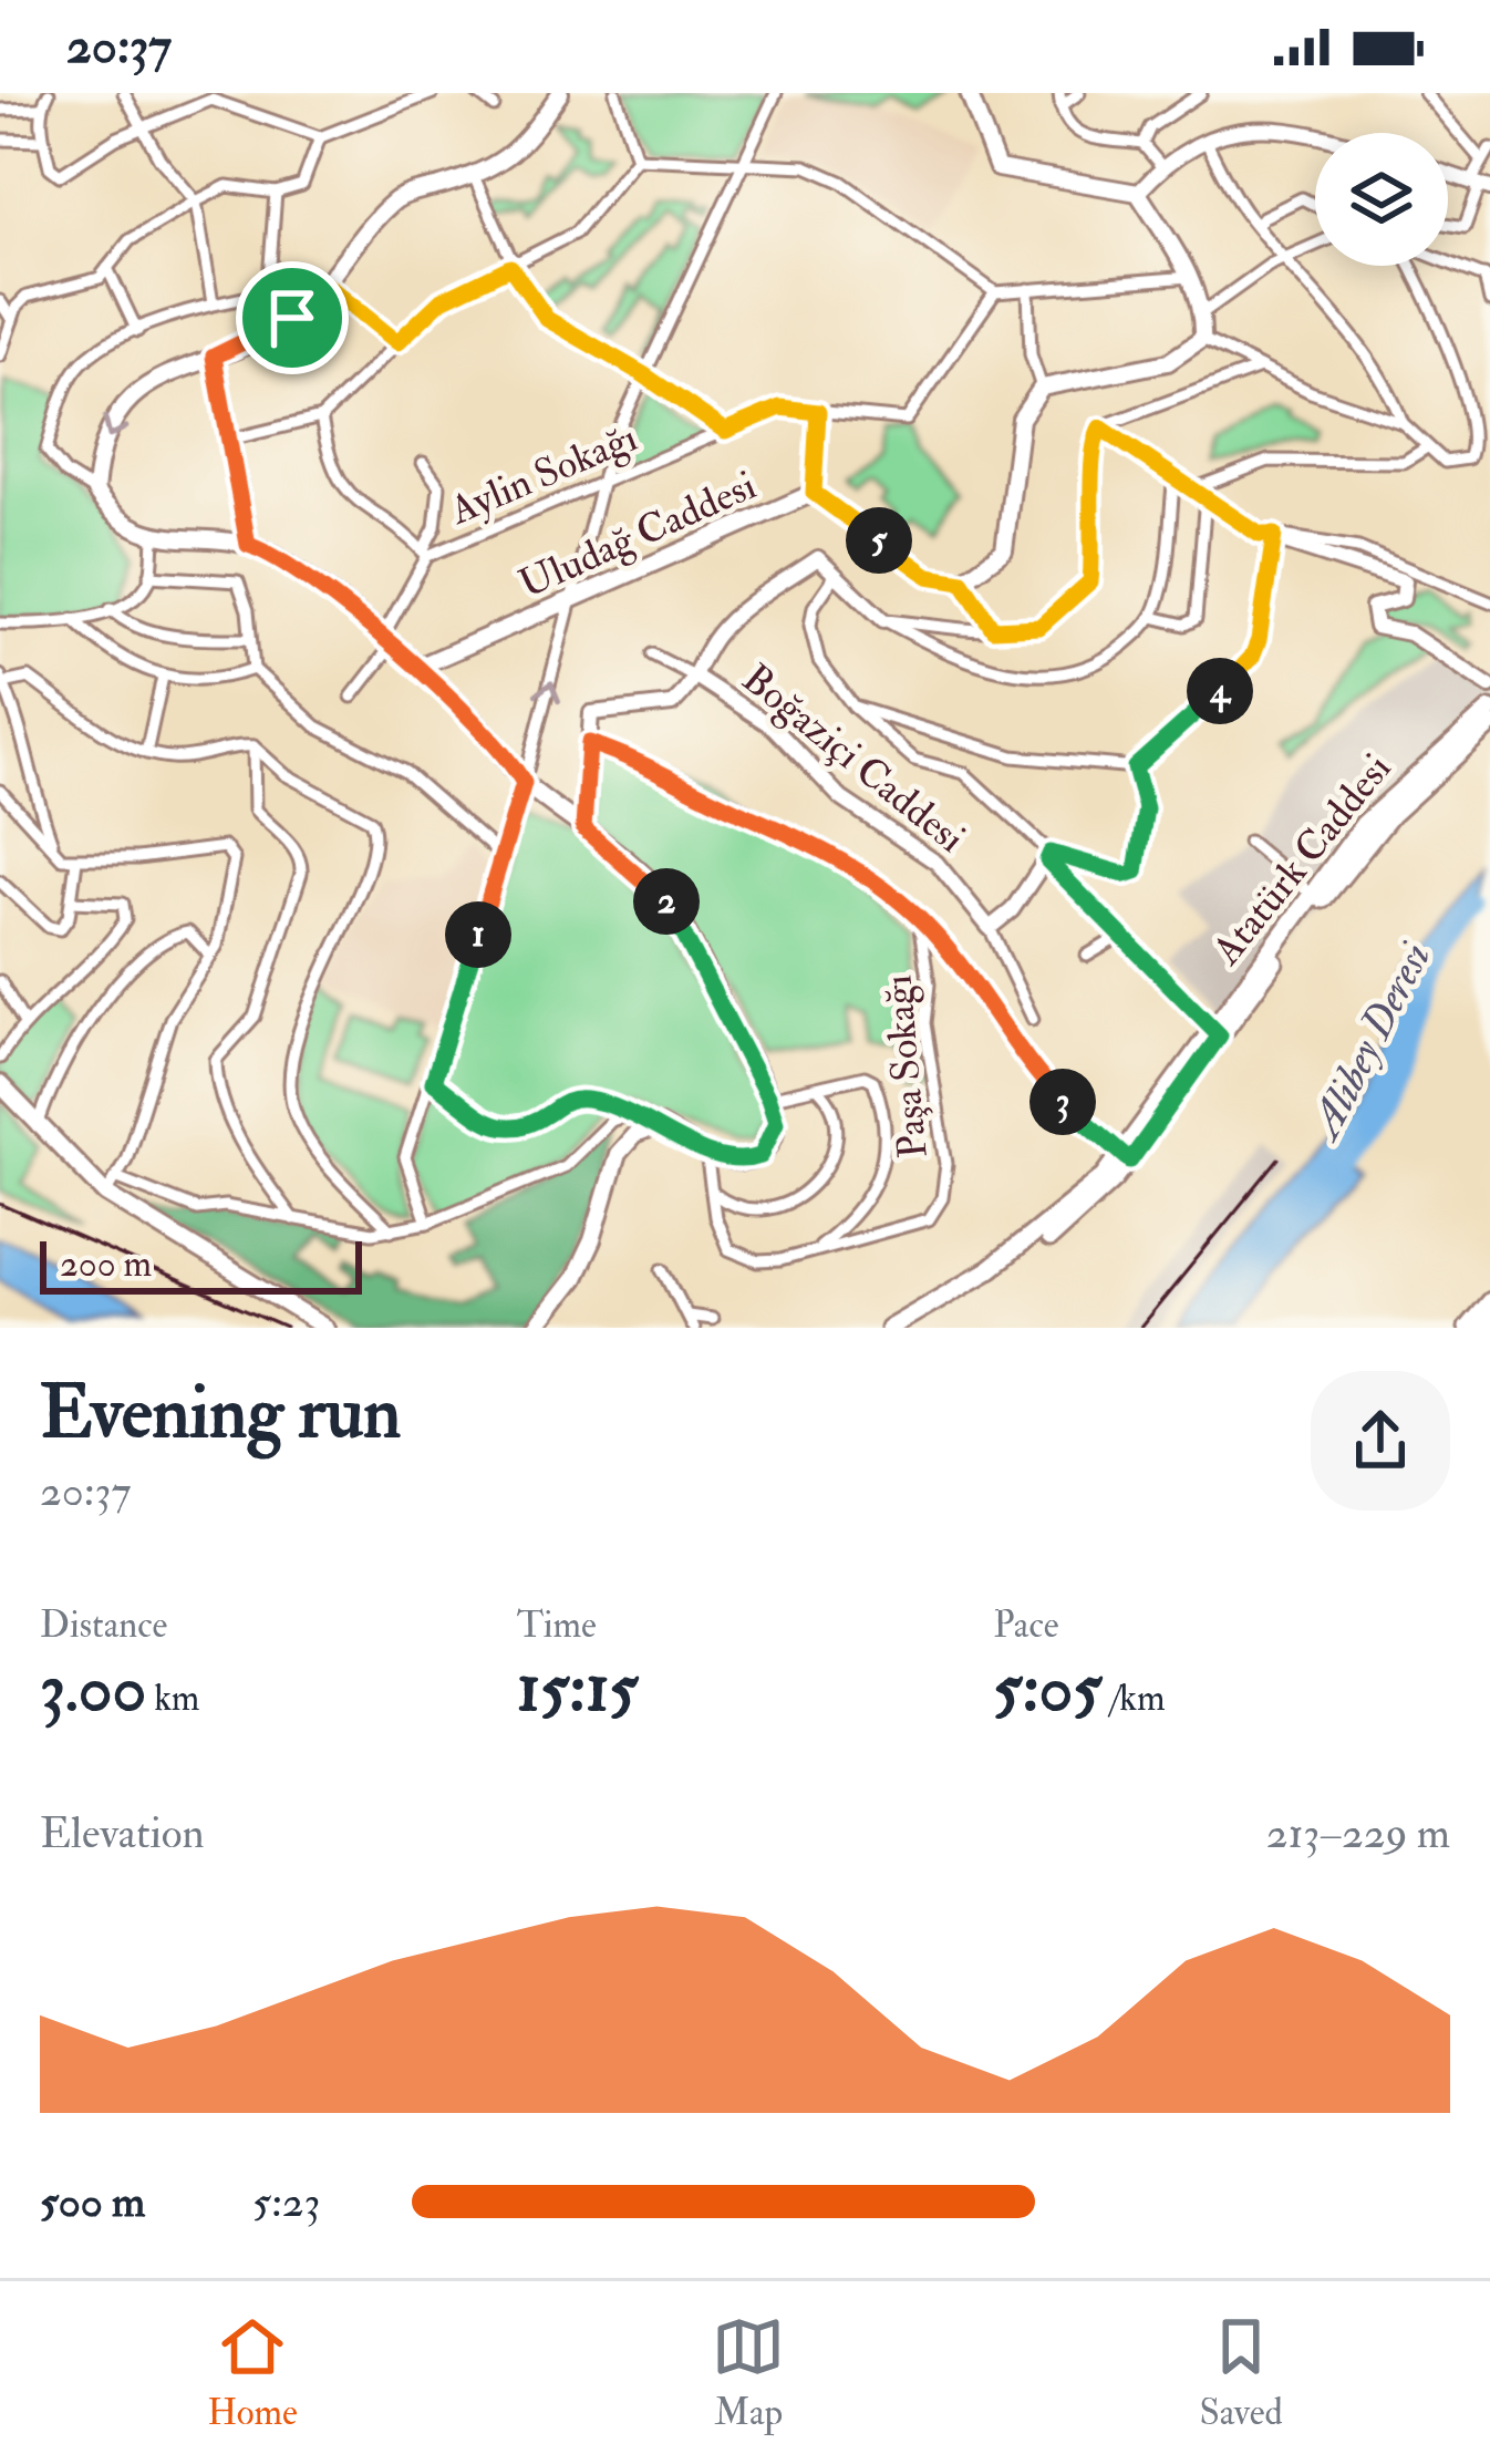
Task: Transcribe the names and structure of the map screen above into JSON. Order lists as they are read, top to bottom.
{
  "streets": {
    "main road": ["Uludağ Caddesi", "Atatürk Caddesi"],
    "street": ["Aylin Sokağı", "Boğaziçi Caddesi", "Paşa Sokağı"]
  },
  "water": ["Alibey Deresi"],
  "scale_bar": "200 m",
  "page": {
    "status": "20:37",
    "pins": [
      "5",
      "4",
      "2",
      "1",
      "3"
    ],
    "scale": "200 m",
    "heading": ["Evening run", "20:37"],
    "stats": [
      ["Distance", "3.00 km"],
      ["Time", "15:15"],
      ["Pace", "5:05 /km"]
    ],
    "chart": ["Elevation", "213–229 m"],
    "list": [
      {
        "name": "500 m",
        "note": "5:23"
      }
    ],
    "tabs": ["Home", "Map", "Saved"]
  }
}
